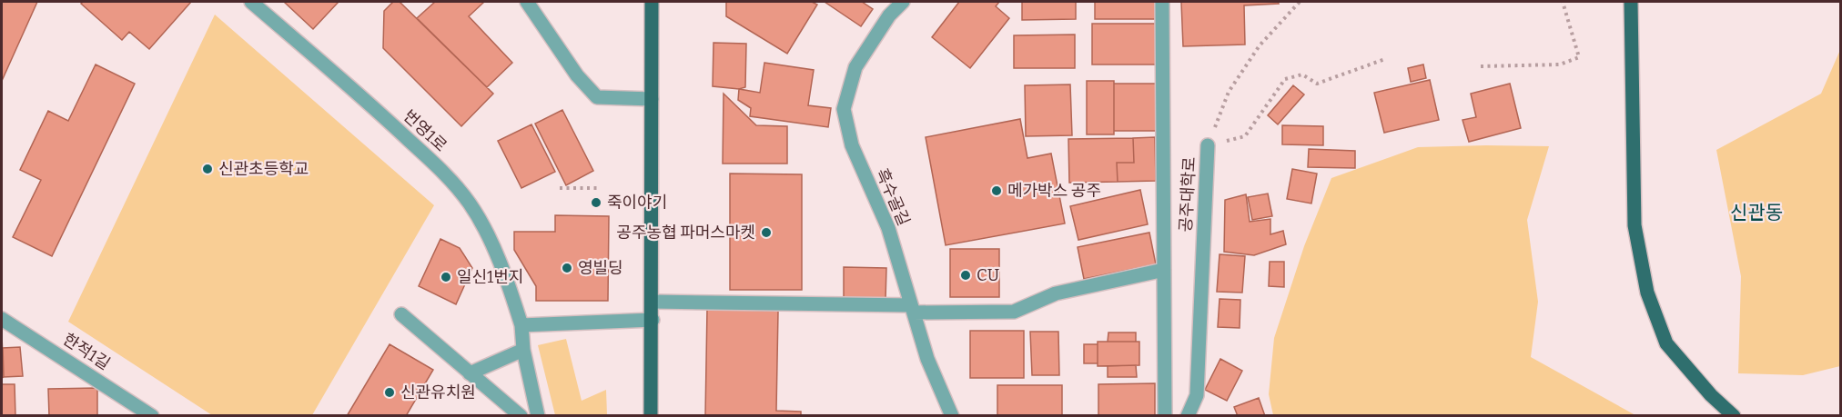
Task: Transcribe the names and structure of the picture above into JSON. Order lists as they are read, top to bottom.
{
  "streets": {
    "street": [
      "번영1로",
      "공주대학로",
      "흑수골길",
      "한적1길"
    ]
  },
  "districts": ["신관동"],
  "places": [
    "신관초등학교",
    "메가박스 공주",
    "죽이야기",
    "공주농협 파머스마켓",
    "영빌딩",
    "CU",
    "일신1번지",
    "신관유치원"
  ]
}
